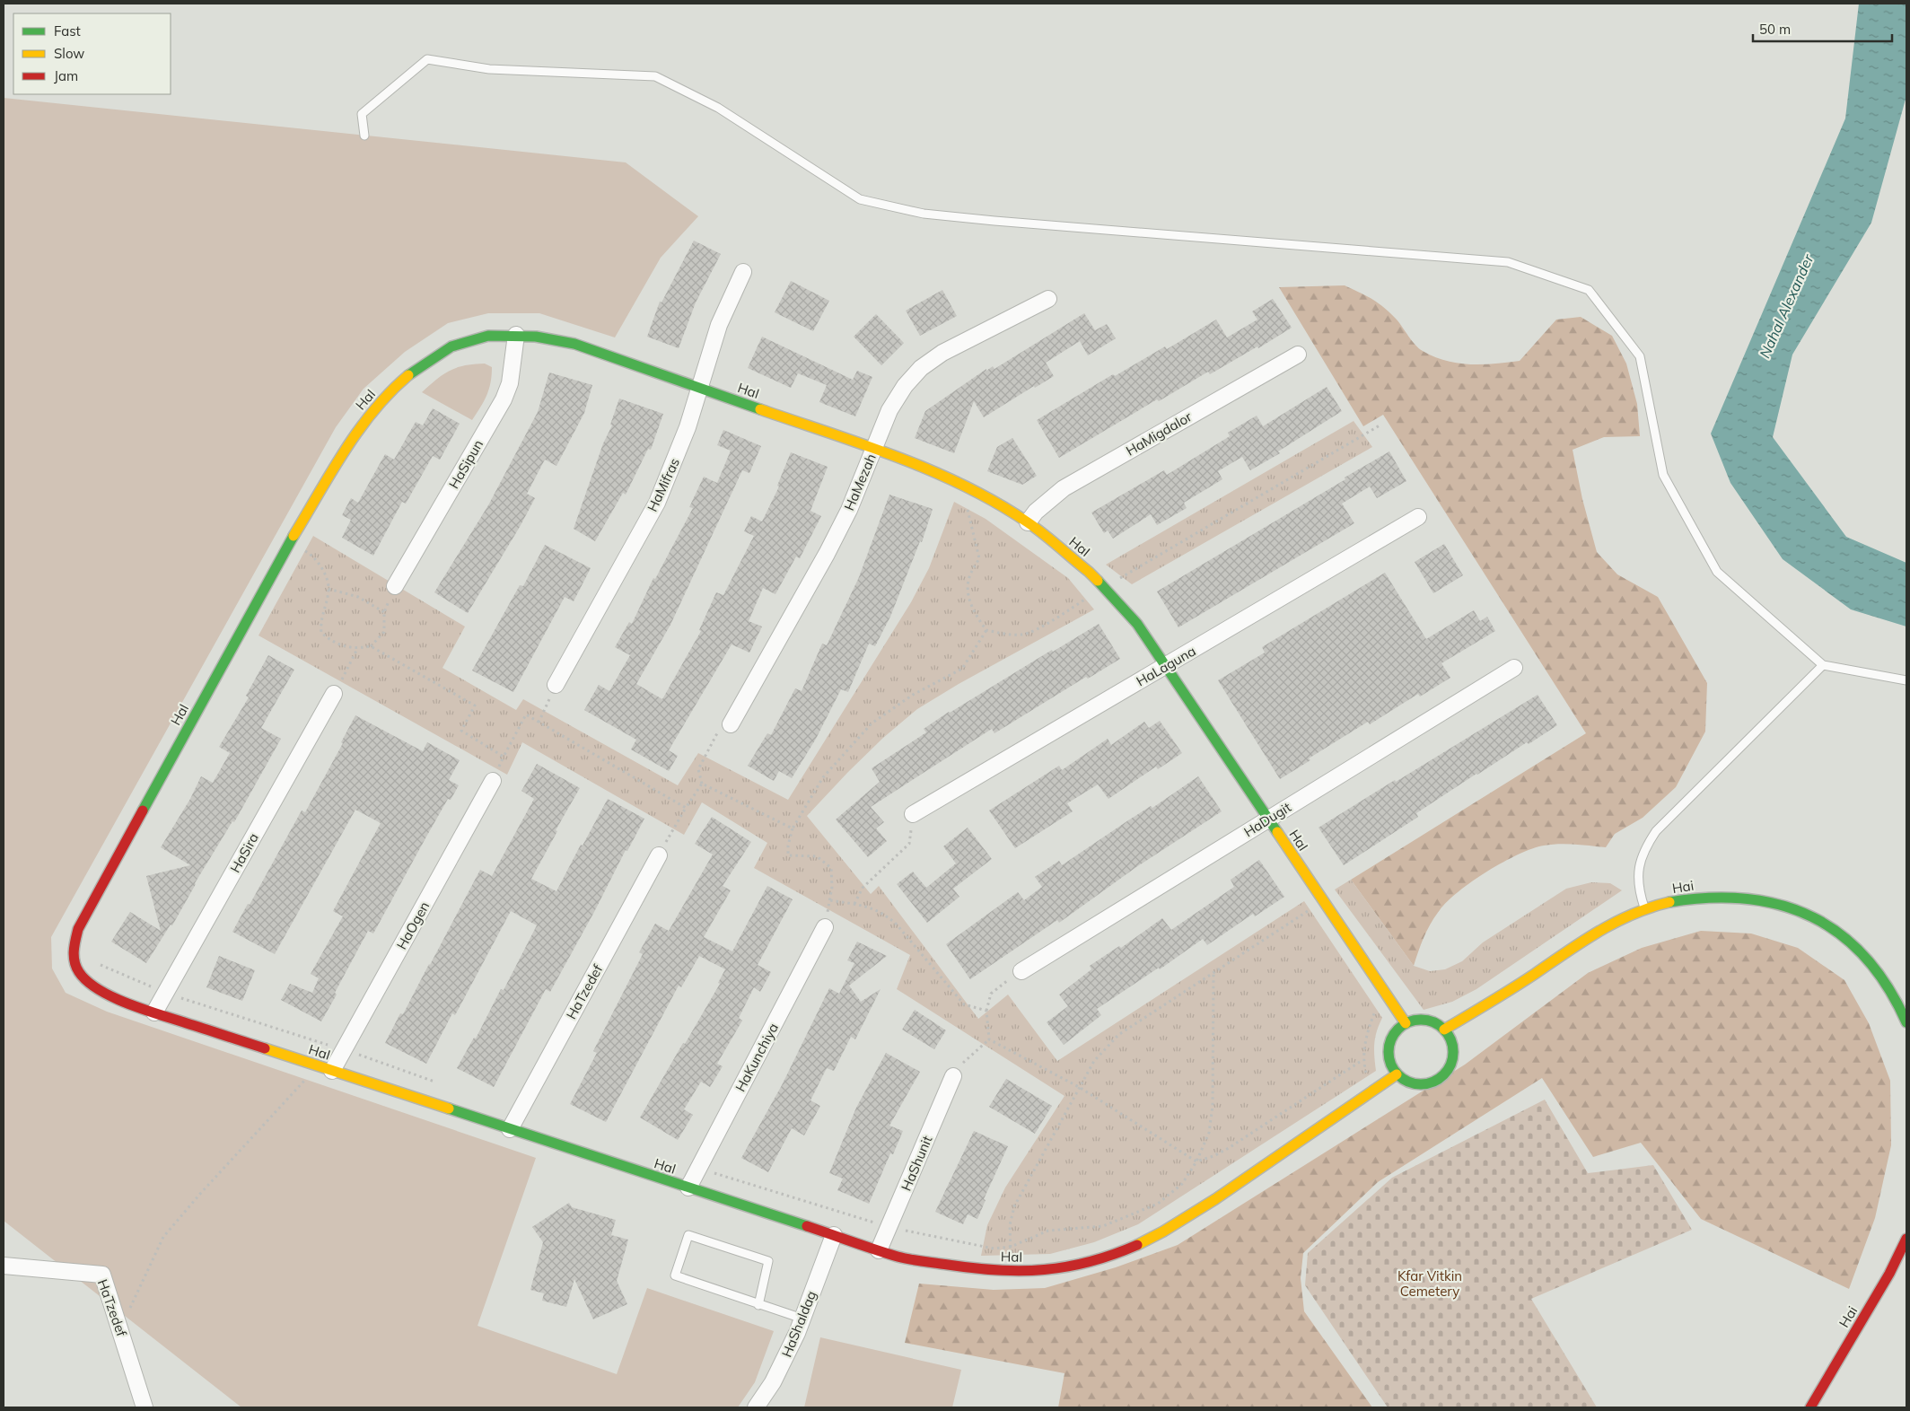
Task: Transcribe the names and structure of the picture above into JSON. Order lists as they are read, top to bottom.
{
  "streets": {
    "street": [
      "HaI",
      "HaMigdalor",
      "HaSipun",
      "HaMezah",
      "HaMifras",
      "HaLaguna",
      "HaDugit",
      "HaSira",
      "Hai",
      "HaOgen",
      "HaTzedef",
      "HaKunchiya",
      "HaShunit",
      "HaShaldag"
    ]
  },
  "crossings": [
    ["HaI", "HaMigdalor"],
    ["HaI", "HaSipun"],
    ["HaI", "HaMezah"],
    ["HaI", "HaMifras"],
    ["HaI", "HaLaguna"],
    ["HaI", "HaDugit"],
    ["HaI", "HaSira"],
    ["HaI", "Hai"],
    ["HaI", "HaOgen"],
    ["HaI", "HaTzedef"],
    ["HaI", "HaKunchiya"],
    ["HaI", "HaShunit"],
    ["HaI", "HaShaldag"]
  ],
  "water": ["Nahal Alexander"],
  "parks": ["Kfar Vitkin Cemetery"],
  "legend": ["Fast", "Slow", "Jam"],
  "scale_bar": "50 m"
}
